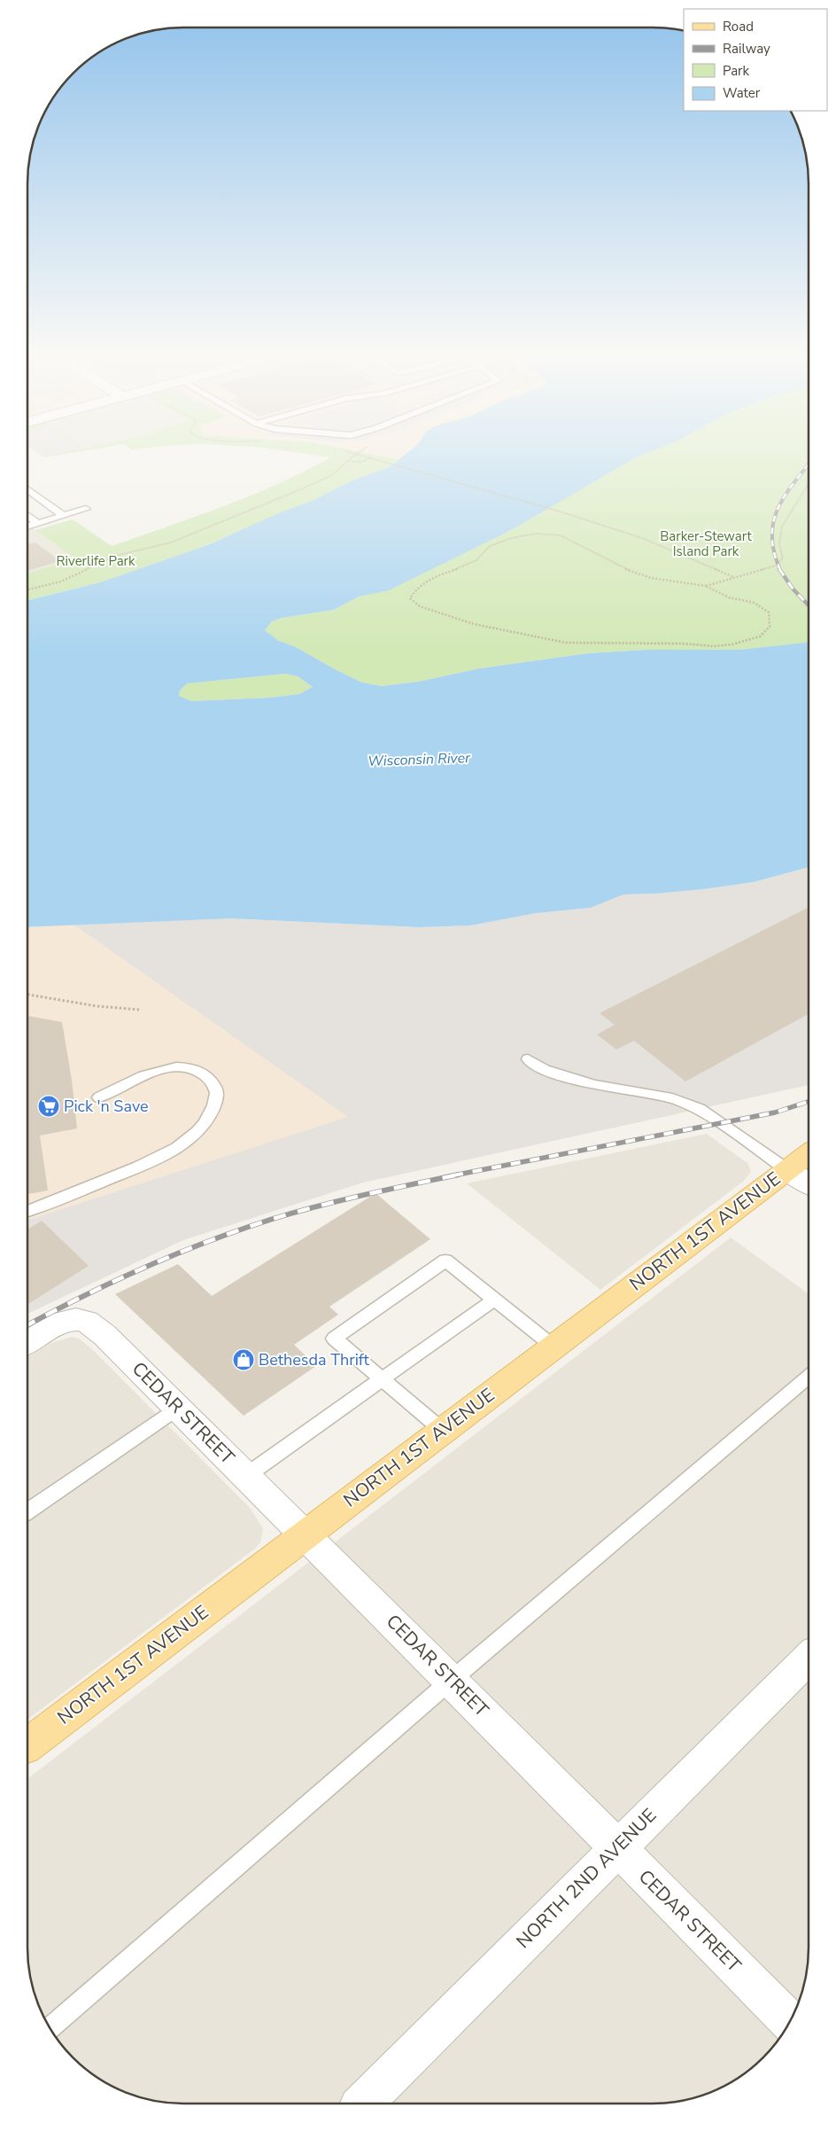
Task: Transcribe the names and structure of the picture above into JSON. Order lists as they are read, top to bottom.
{
  "streets": {
    "main road": ["NORTH 1ST AVENUE"],
    "street": ["CEDAR STREET", "NORTH 2ND AVENUE"]
  },
  "crossings": [
    ["NORTH 1ST AVENUE", "CEDAR STREET"],
    ["CEDAR STREET", "NORTH 2ND AVENUE"]
  ],
  "water": ["Wisconsin River"],
  "parks": ["Barker-Stewart Island Park", "Riverlife Park"],
  "places": {
    "supermarket": ["Pick 'n Save"],
    "shop": ["Bethesda Thrift"]
  },
  "legend": [
    "Road",
    "Railway",
    "Park",
    "Water"
  ]
}
